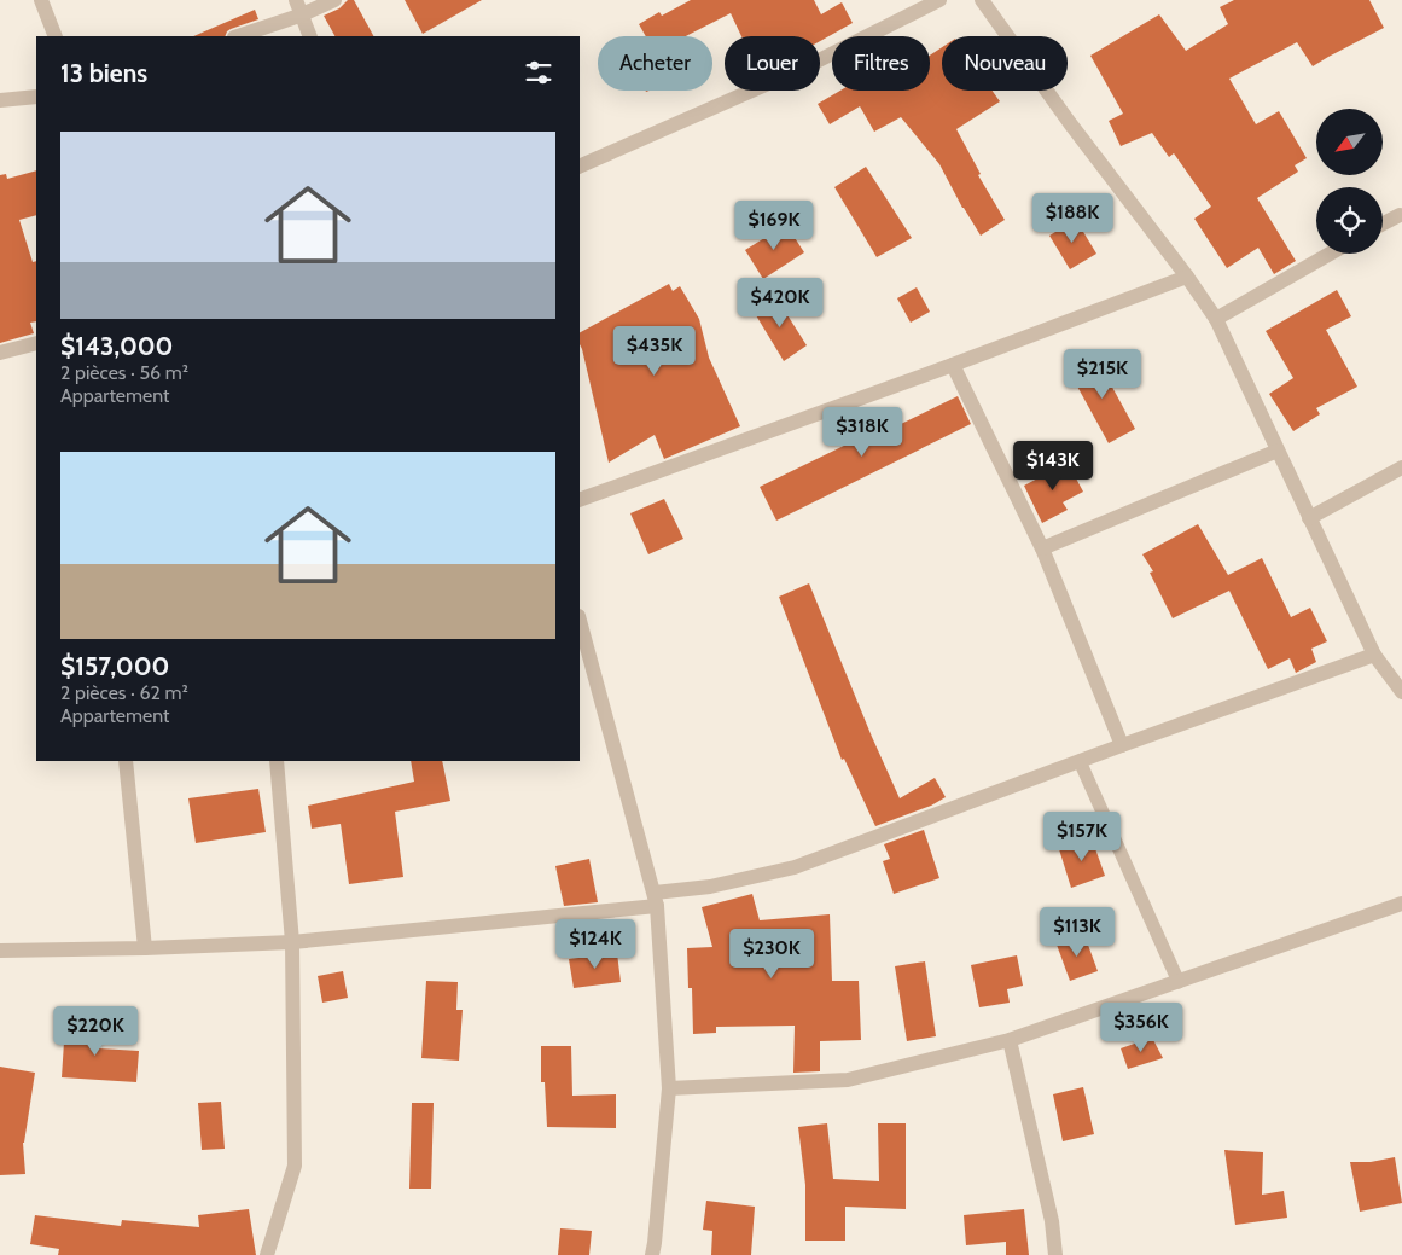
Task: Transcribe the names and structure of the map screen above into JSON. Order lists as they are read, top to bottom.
{
  "north": "bottom left",
  "page": {
    "chip": [
      "Acheter",
      "Louer",
      "Filtres",
      "Nouveau"
    ],
    "heading": "13 biens",
    "list": [
      {
        "name": "$143,000",
        "note": "2 pièces · 56 m² · Appartement"
      },
      {
        "name": "$157,000",
        "note": "2 pièces · 62 m² · Appartement"
      }
    ],
    "price": [
      "$188K",
      "$169K",
      "$420K",
      "$435K",
      "$215K",
      "$318K",
      "$143K",
      "$157K",
      "$113K",
      "$124K",
      "$230K",
      "$356K",
      "$220K"
    ]
  }
}
